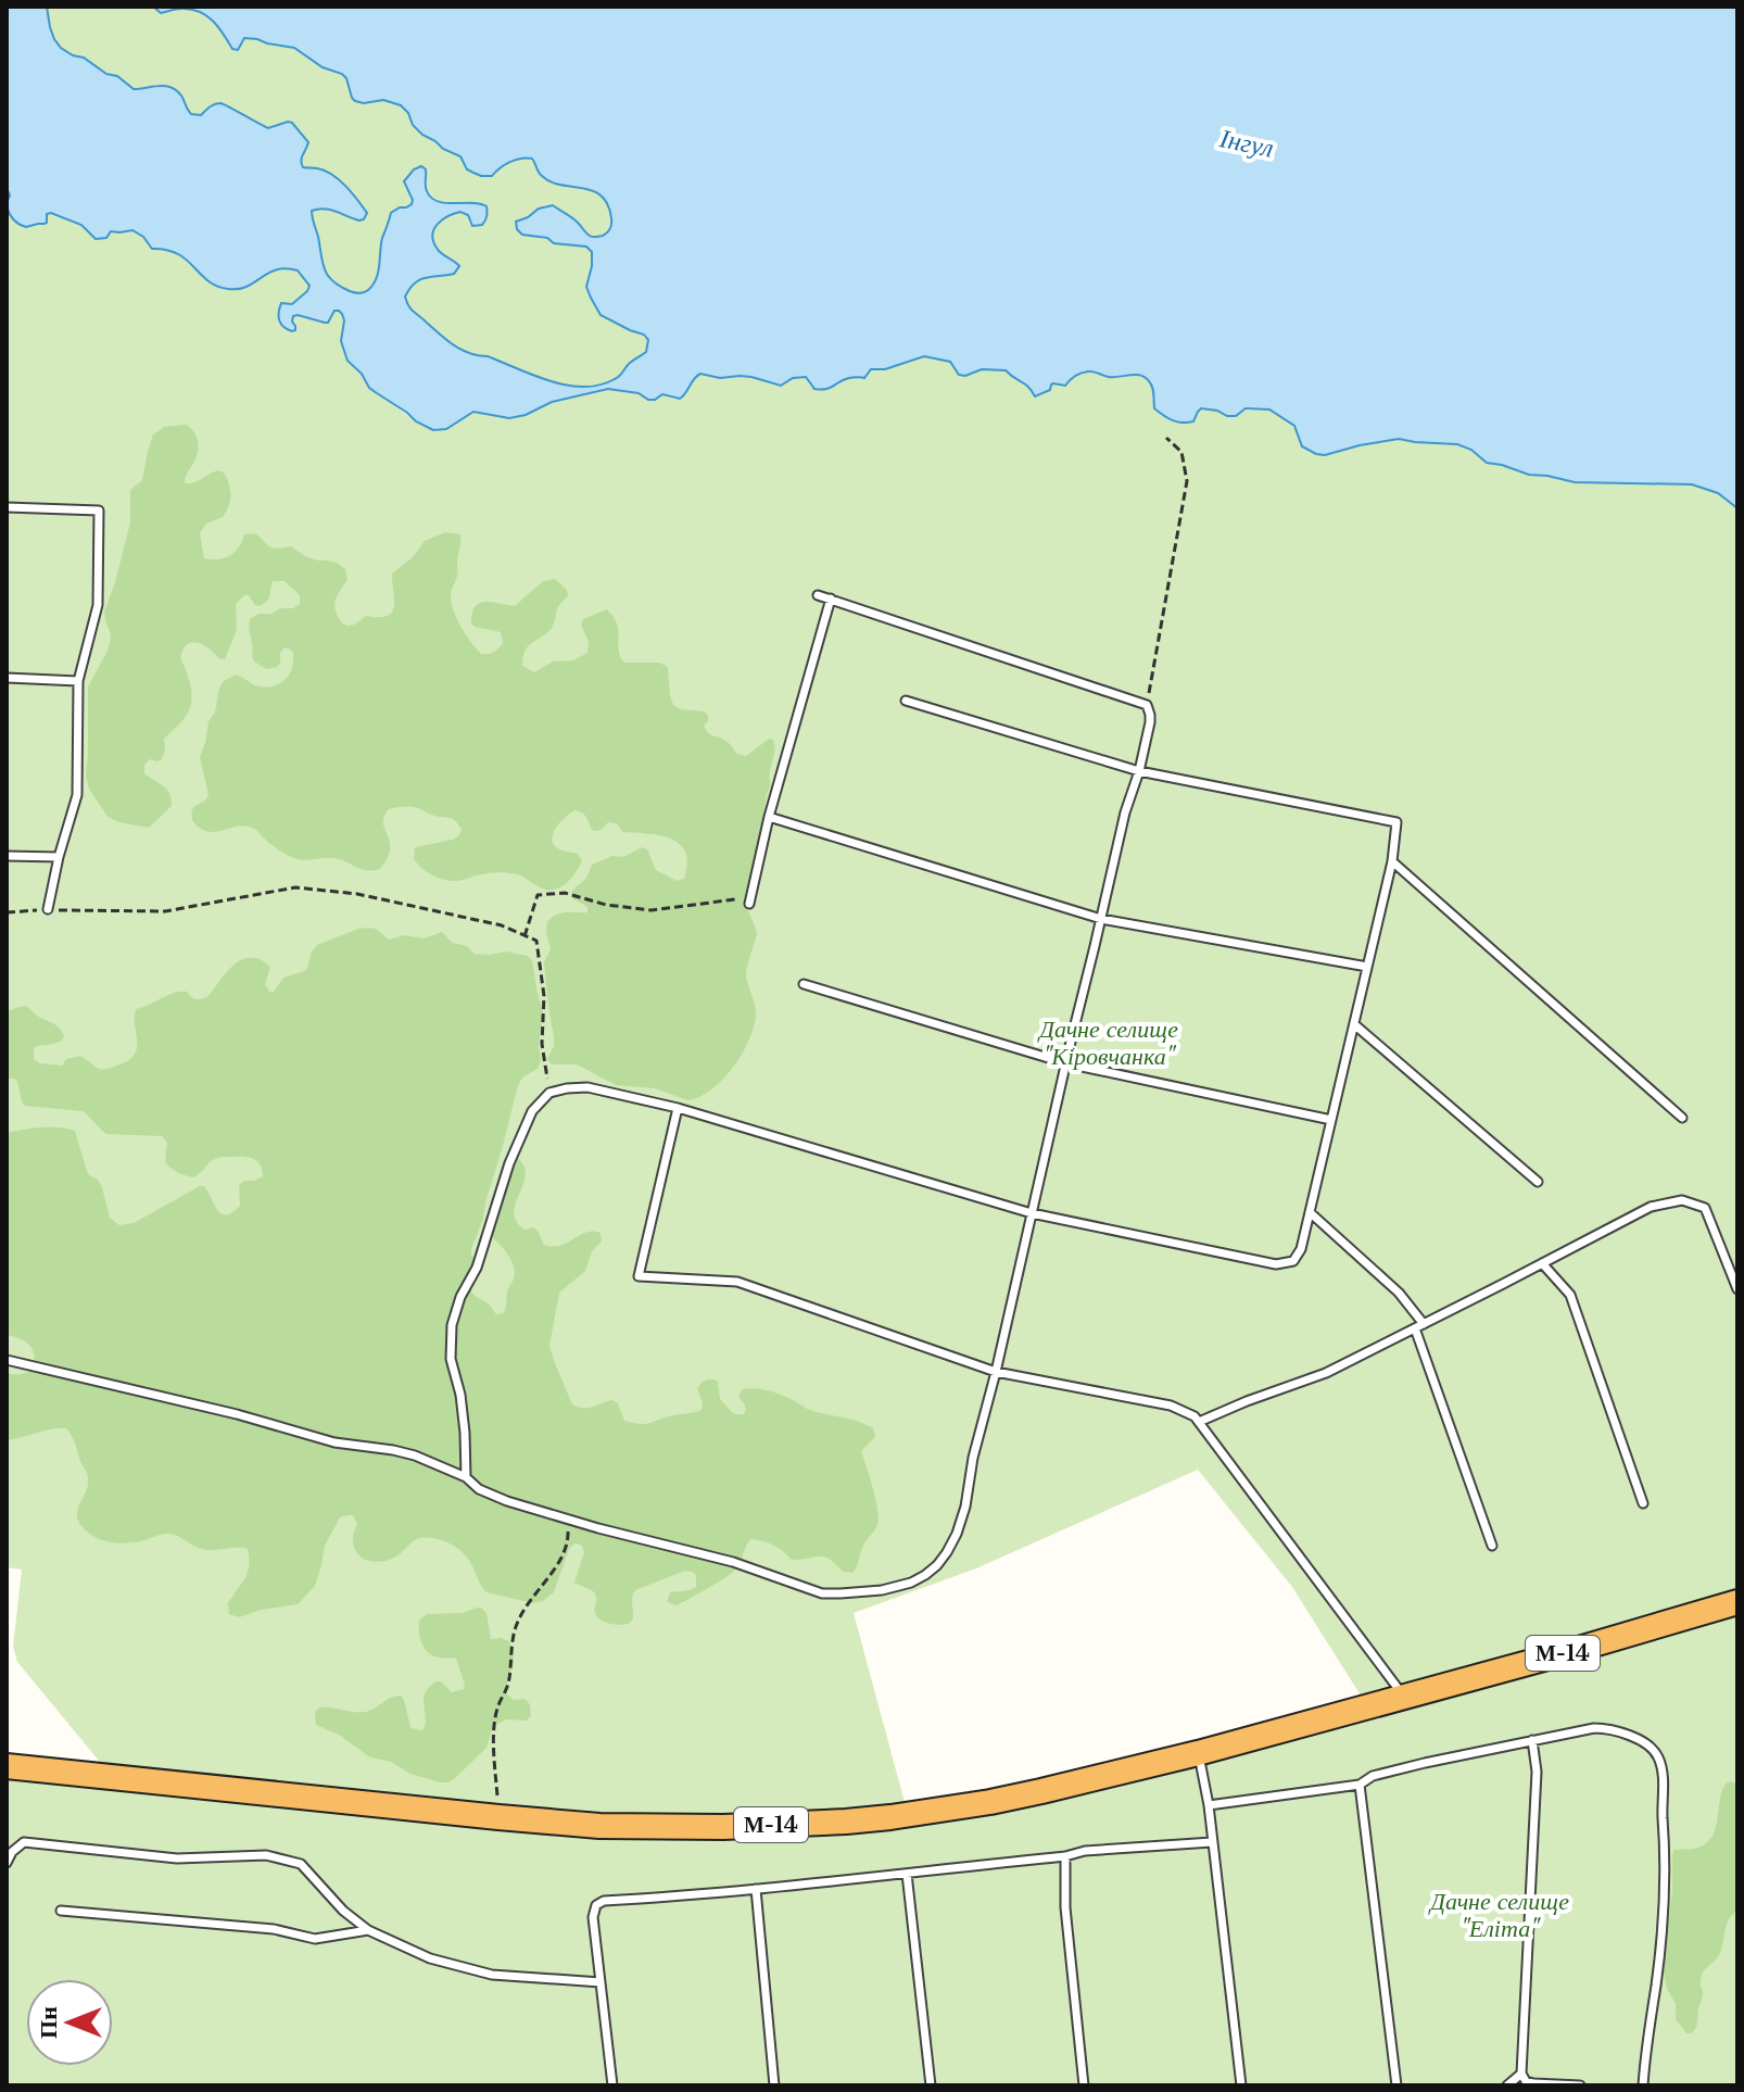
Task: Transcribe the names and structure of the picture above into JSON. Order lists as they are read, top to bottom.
{
  "streets": {
    "highway": ["М-14"]
  },
  "water": ["Інгул"],
  "parks": ["Дачне селище \"Кіровчанка\"", "Дачне селище \"Еліта\""],
  "north": "left"
}
